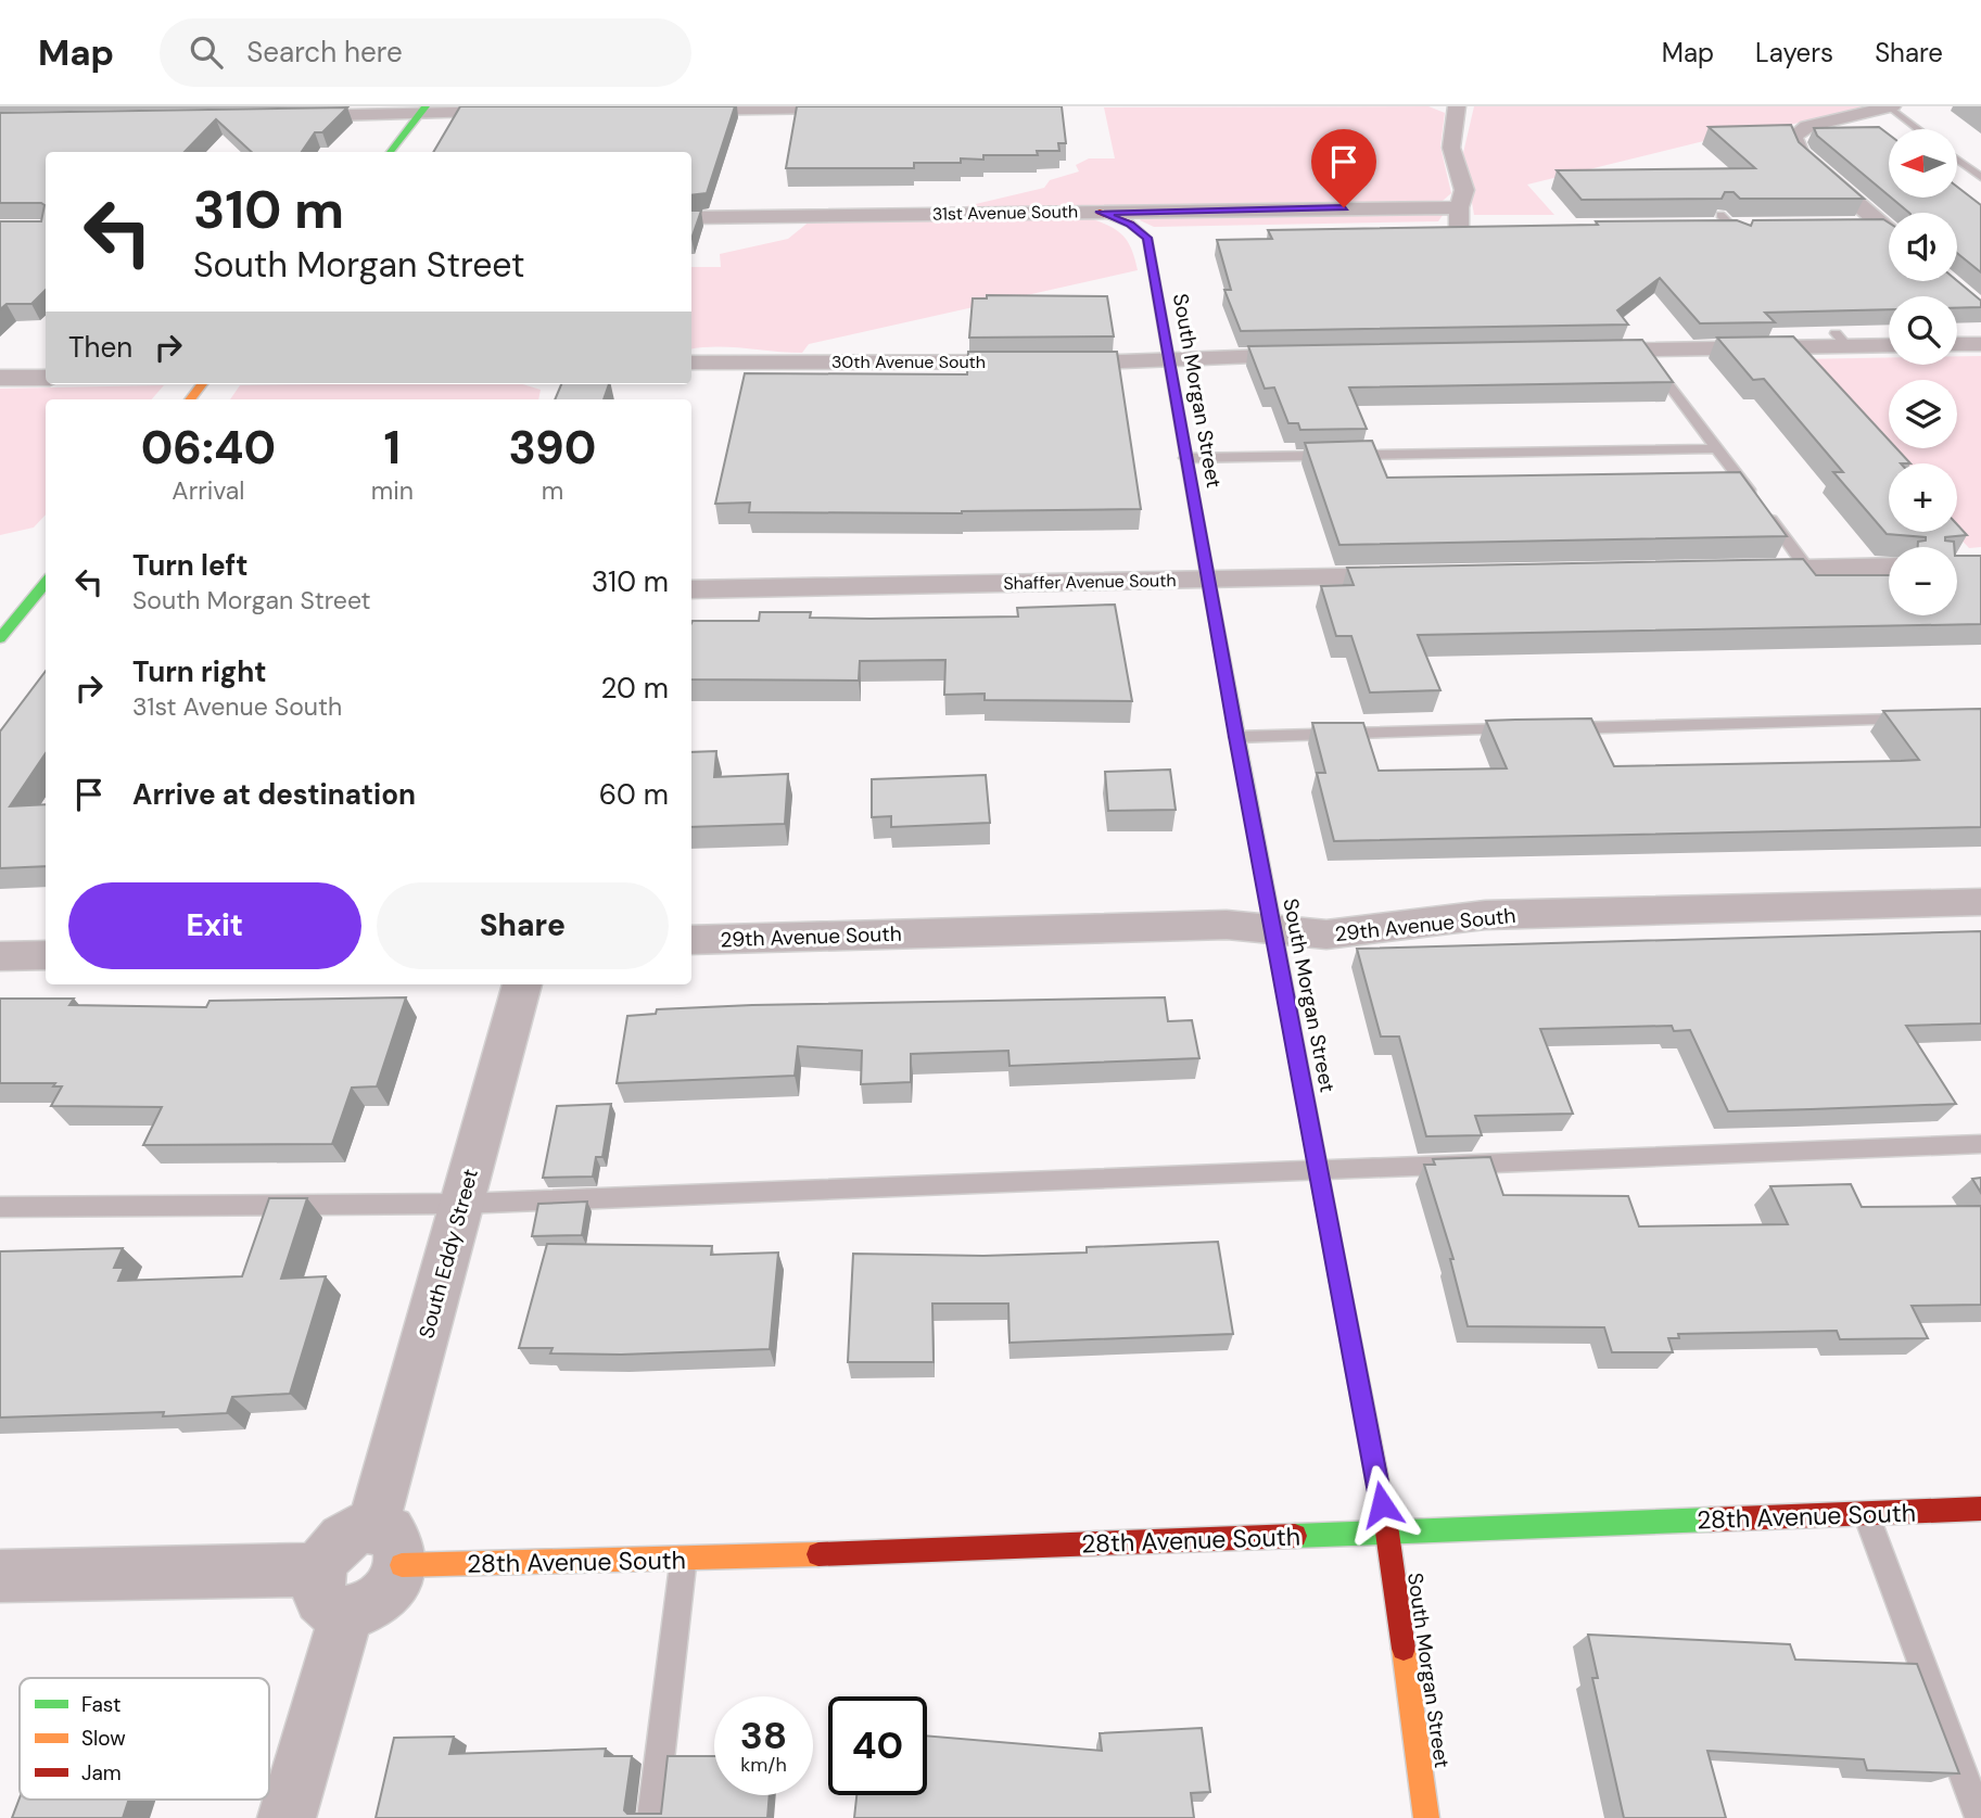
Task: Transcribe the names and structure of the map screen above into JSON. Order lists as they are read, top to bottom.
{
  "streets": {
    "street": [
      "31st Avenue South",
      "30th Avenue South",
      "South Morgan Street",
      "Shaffer Avenue South",
      "29th Avenue South",
      "South Eddy Street",
      "28th Avenue South"
    ]
  },
  "crossings": [
    ["31st Avenue South", "South Morgan Street"],
    ["30th Avenue South", "South Morgan Street"],
    ["South Morgan Street", "Shaffer Avenue South"],
    ["South Morgan Street", "29th Avenue South"],
    ["South Morgan Street", "28th Avenue South"],
    ["South Eddy Street", "28th Avenue South"]
  ],
  "legend": ["Fast", "Slow", "Jam"],
  "north": "left",
  "page": {
    "header": "Map",
    "search": "Search here",
    "nav": ["Map", "Layers", "Share"],
    "map_buttons": ["+", "−"],
    "turn": ["310 m", "South Morgan Street"],
    "then": "Then",
    "eta": [
      "06:40",
      "Arrival",
      "1",
      "min",
      "390",
      "m"
    ],
    "list": [
      {
        "name": "Turn left",
        "note": "South Morgan Street",
        "value": "310 m"
      },
      {
        "name": "Turn right",
        "note": "31st Avenue South",
        "value": "20 m"
      },
      {
        "name": "Arrive at destination",
        "value": "60 m"
      }
    ],
    "buttons": ["Exit", "Share"],
    "speed": "38 km/h",
    "limit": "40"
  }
}
